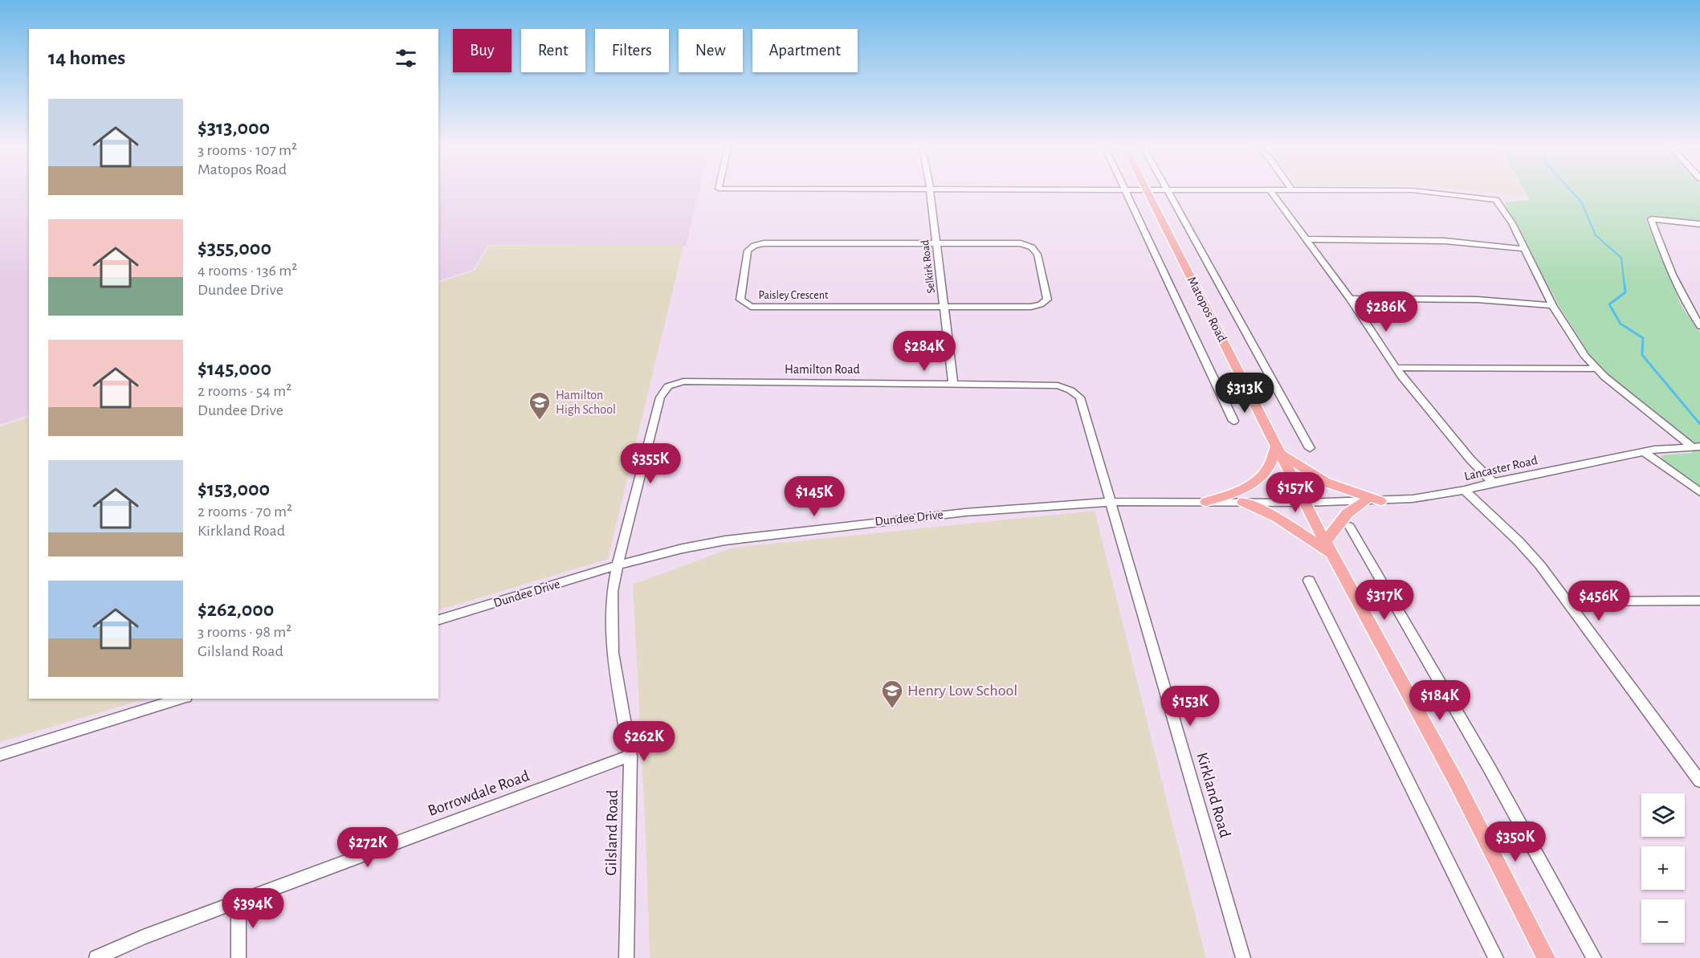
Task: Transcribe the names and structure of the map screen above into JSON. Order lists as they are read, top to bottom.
{
  "streets": {
    "main road": ["Matopos Road"],
    "street": [
      "Selkirk Road",
      "Paisley Crescent",
      "Hamilton Road",
      "Lancaster Road",
      "Dundee Drive",
      "Borrowdale Road",
      "Kirkland Road",
      "Gilsland Road"
    ]
  },
  "crossings": [
    ["Selkirk Road", "Paisley Crescent"],
    ["Selkirk Road", "Hamilton Road"],
    ["Matopos Road", "Lancaster Road"],
    ["Matopos Road", "Dundee Drive"],
    ["Hamilton Road", "Dundee Drive"],
    ["Hamilton Road", "Kirkland Road"],
    ["Hamilton Road", "Gilsland Road"],
    ["Lancaster Road", "Dundee Drive"],
    ["Dundee Drive", "Kirkland Road"],
    ["Dundee Drive", "Gilsland Road"],
    ["Borrowdale Road", "Gilsland Road"]
  ],
  "places": {
    "school or university": ["Hamilton High School", "Henry Low School"]
  },
  "page": {
    "chip": [
      "Buy",
      "Rent",
      "Filters",
      "New",
      "Apartment"
    ],
    "heading": "14 homes",
    "list": [
      {
        "name": "$313,000",
        "note": "3 rooms · 107 m² · Matopos Road"
      },
      {
        "name": "$355,000",
        "note": "4 rooms · 136 m² · Dundee Drive"
      },
      {
        "name": "$145,000",
        "note": "2 rooms · 54 m² · Dundee Drive"
      },
      {
        "name": "$153,000",
        "note": "2 rooms · 70 m² · Kirkland Road"
      },
      {
        "name": "$262,000",
        "note": "3 rooms · 98 m² · Gilsland Road"
      }
    ],
    "price": [
      "$286K",
      "$284K",
      "$313K",
      "$355K",
      "$157K",
      "$145K",
      "$317K",
      "$456K",
      "$184K",
      "$153K",
      "$262K",
      "$350K",
      "$272K",
      "$394K"
    ],
    "map_buttons": ["+", "−"]
  }
}
